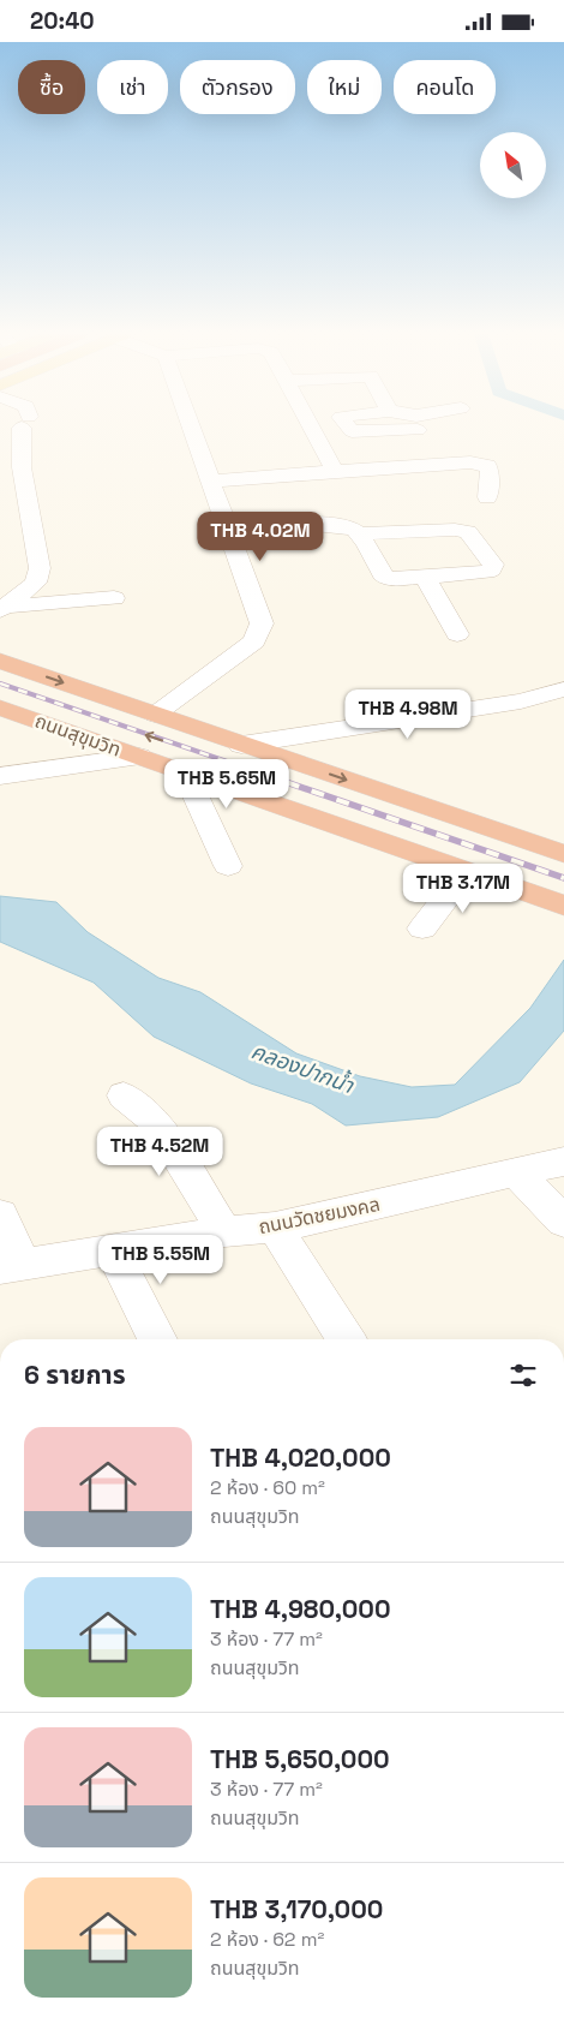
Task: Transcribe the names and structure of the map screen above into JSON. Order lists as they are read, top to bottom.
{
  "streets": {
    "highway": ["ถนนสุขุมวิท"],
    "street": ["ถนนวัดชยมงคล"]
  },
  "water": ["คลองปากน้ำ"],
  "north": "top left",
  "page": {
    "status": "20:40",
    "chip": [
      "ซื้อ",
      "เช่า",
      "ตัวกรอง",
      "ใหม่",
      "คอนโด"
    ],
    "price": [
      "THB 4.02M",
      "THB 4.98M",
      "THB 5.65M",
      "THB 3.17M",
      "THB 4.52M",
      "THB 5.55M"
    ],
    "heading": "6 รายการ",
    "list": [
      {
        "name": "THB 4,020,000",
        "note": "2 ห้อง · 60 m² · ถนนสุขุมวิท"
      },
      {
        "name": "THB 4,980,000",
        "note": "3 ห้อง · 77 m² · ถนนสุขุมวิท"
      },
      {
        "name": "THB 5,650,000",
        "note": "3 ห้อง · 77 m² · ถนนสุขุมวิท"
      },
      {
        "name": "THB 3,170,000",
        "note": "2 ห้อง · 62 m² · ถนนสุขุมวิท"
      }
    ]
  }
}
